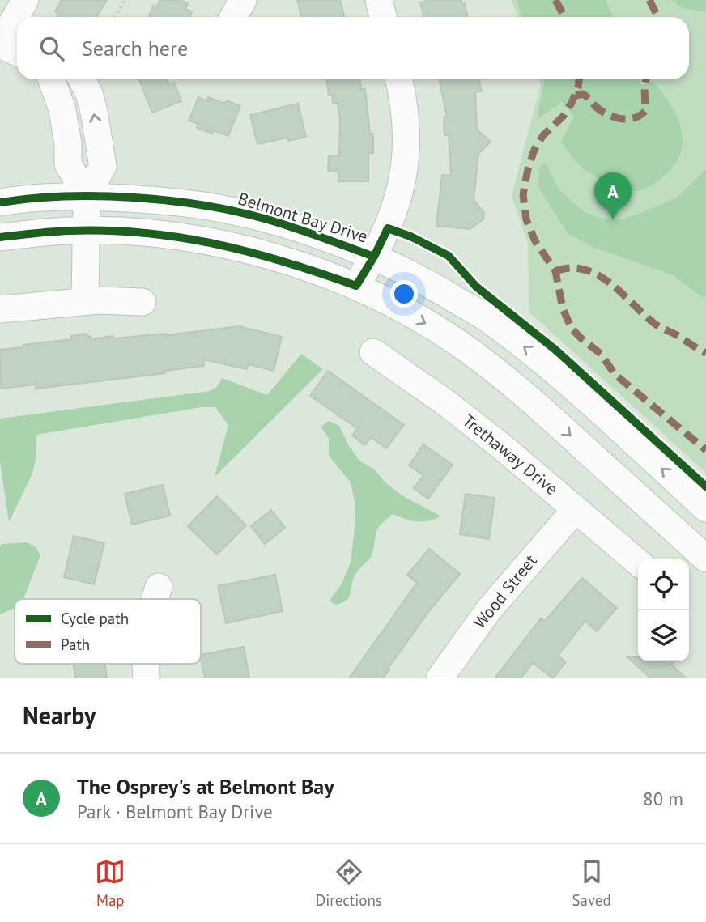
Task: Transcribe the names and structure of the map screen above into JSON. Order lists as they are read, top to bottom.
{
  "streets": {
    "street": ["Belmont Bay Drive", "Trethaway Drive", "Wood Street"]
  },
  "crossings": [
    ["Trethaway Drive", "Wood Street"]
  ],
  "legend": ["Cycle path", "Path"],
  "page": {
    "search": "Search here",
    "pins": "A",
    "heading": "Nearby",
    "list": [
      {
        "mark": "A",
        "name": "The Osprey's at Belmont Bay",
        "note": "Park · Belmont Bay Drive",
        "value": "80 m"
      }
    ],
    "nav": ["Map", "Directions", "Saved"]
  }
}
